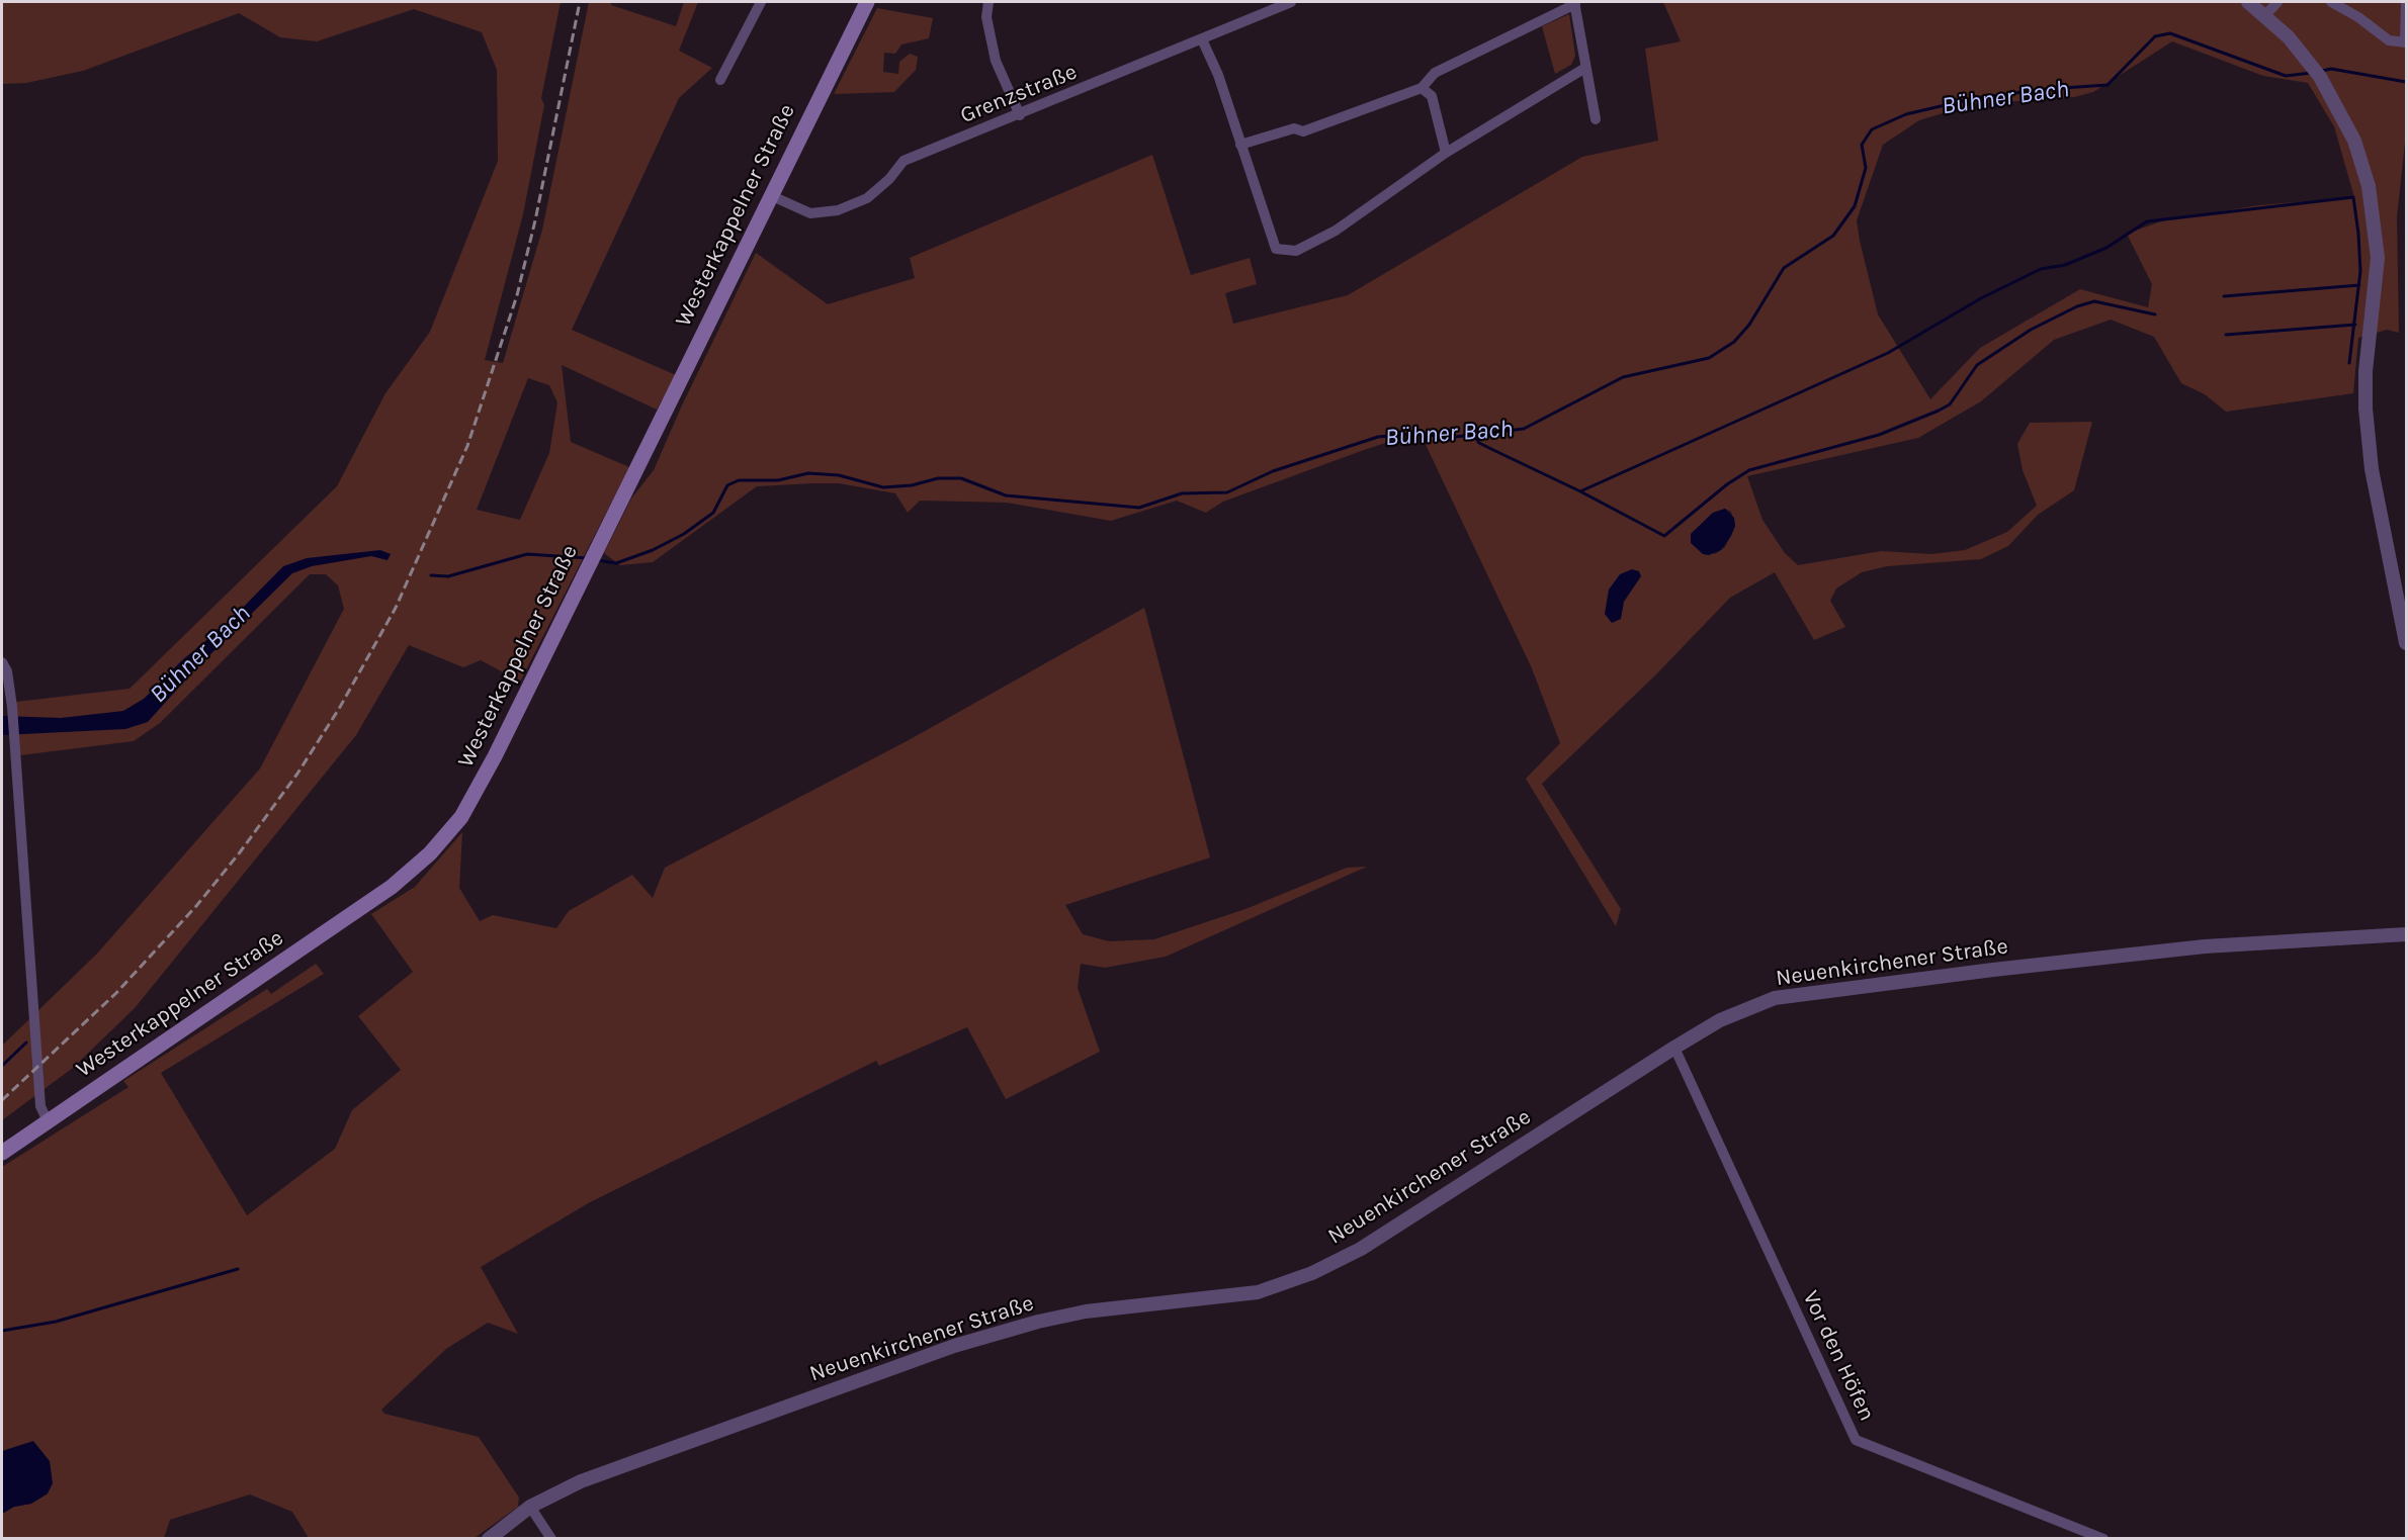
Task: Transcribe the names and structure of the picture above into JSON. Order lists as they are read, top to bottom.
{
  "streets": {
    "main road": ["Westerkappelner Straße"],
    "street": ["Grenzstraße", "Neuenkirchener Straße", "Vor den Höfen"]
  },
  "crossings": [
    ["Grenzstraße", "Westerkappelner Straße"],
    ["Neuenkirchener Straße", "Vor den Höfen"]
  ],
  "water": ["Bühner Bach"]
}
